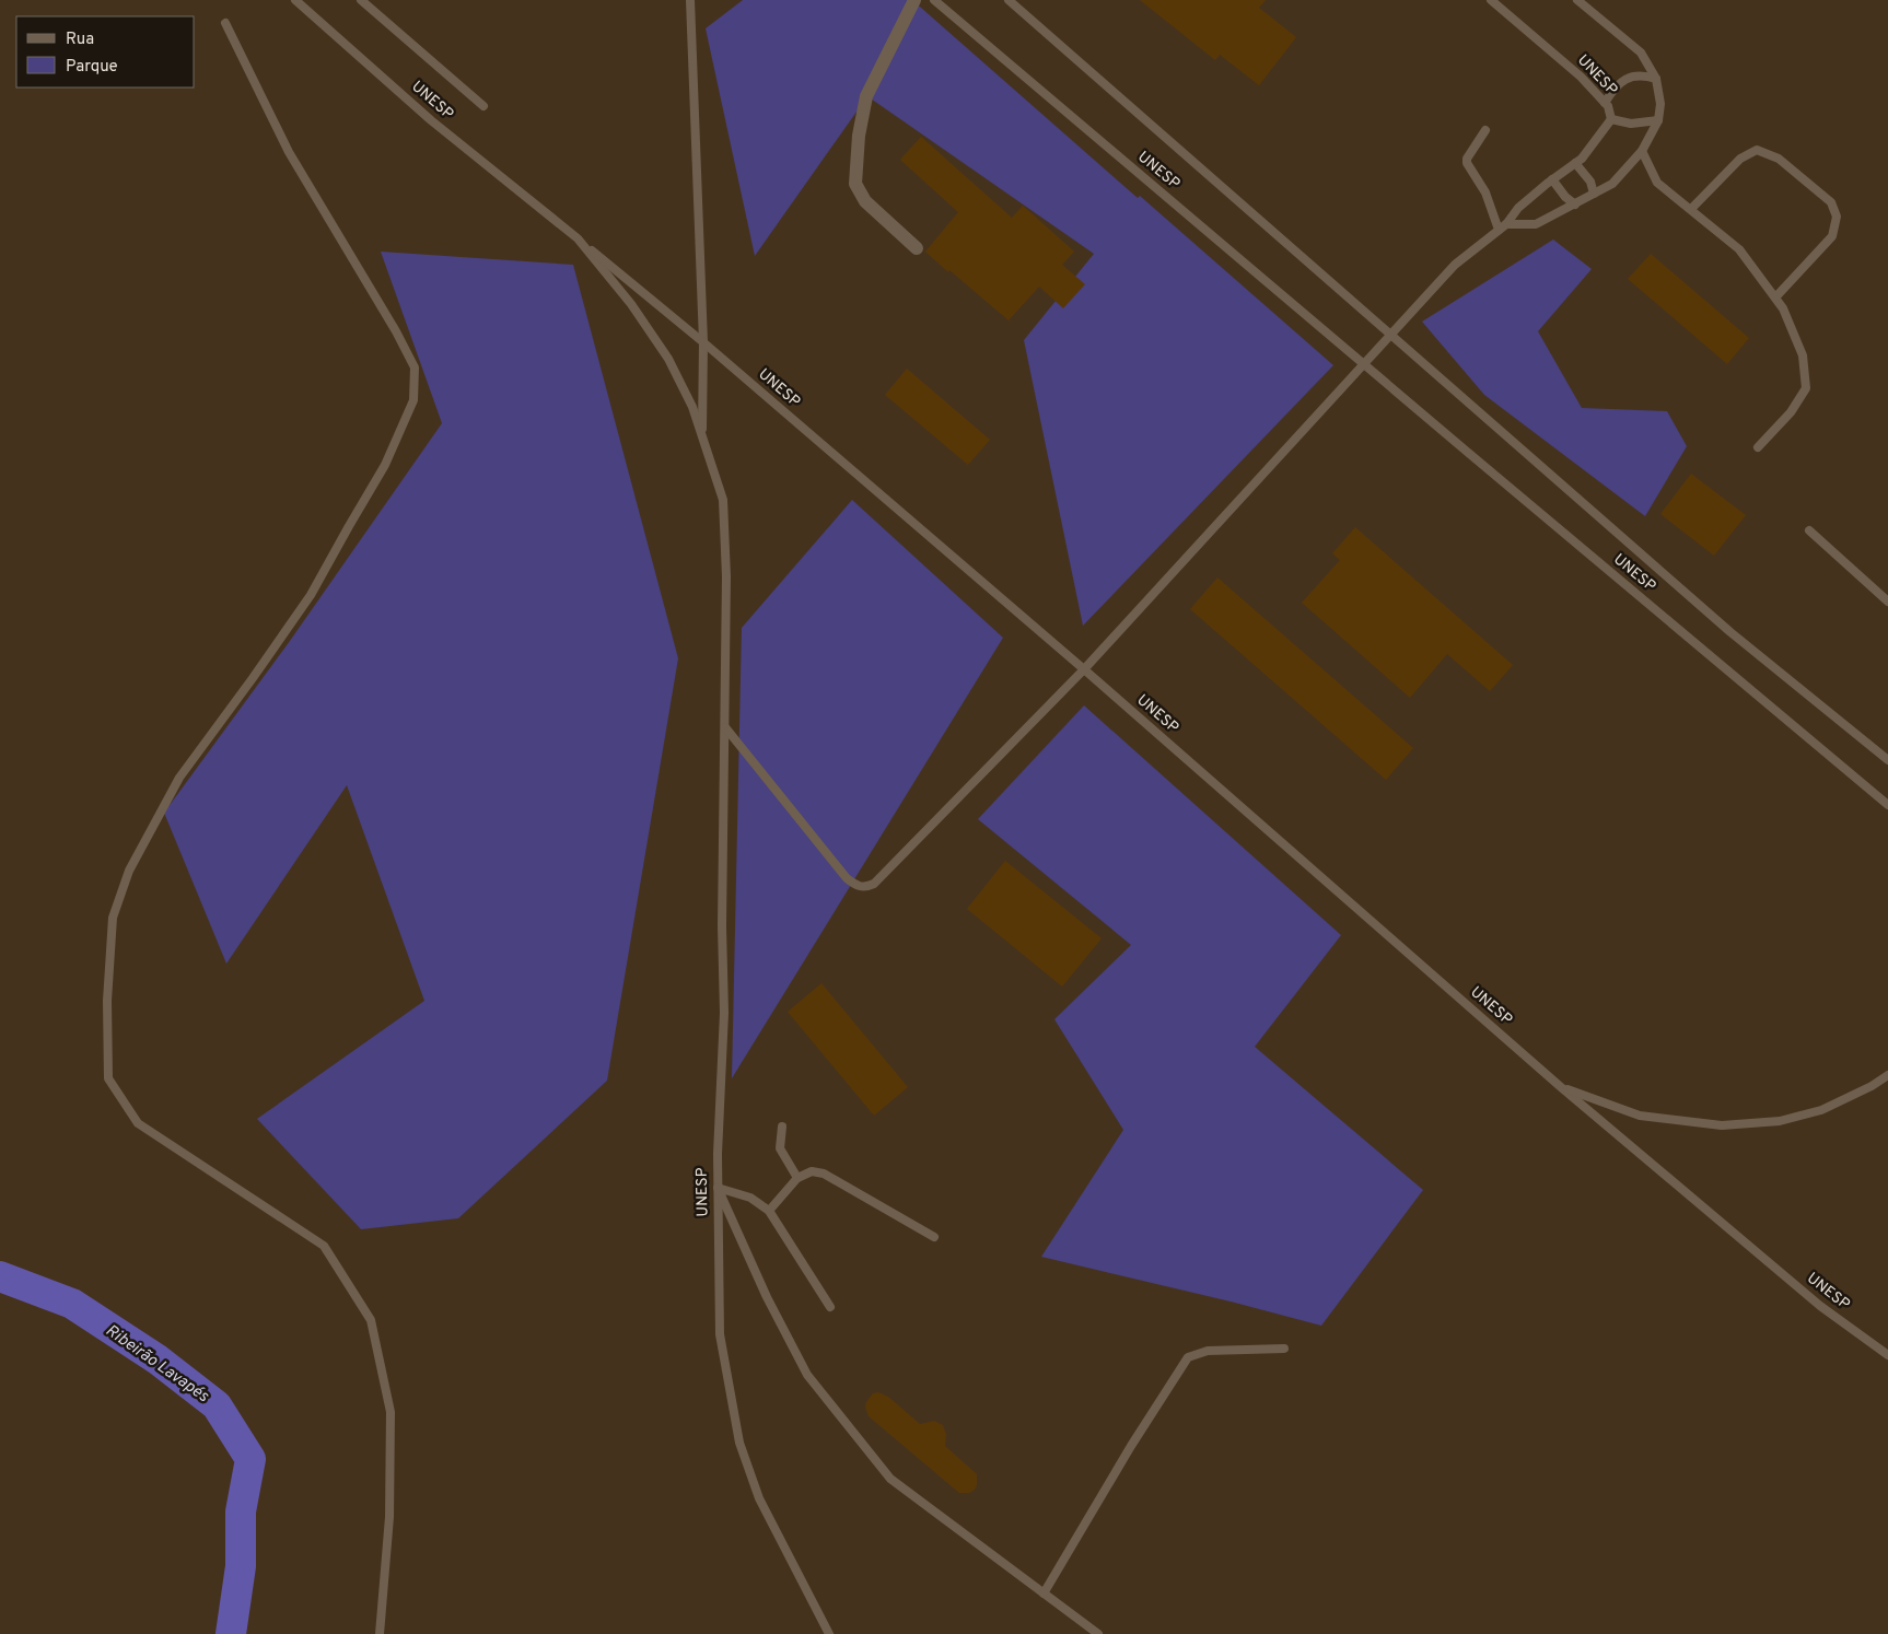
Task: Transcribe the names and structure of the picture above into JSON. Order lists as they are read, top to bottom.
{
  "streets": {
    "lane": ["UNESP"]
  },
  "water": ["Ribeirão Lavapés"],
  "legend": ["Rua", "Parque"]
}
